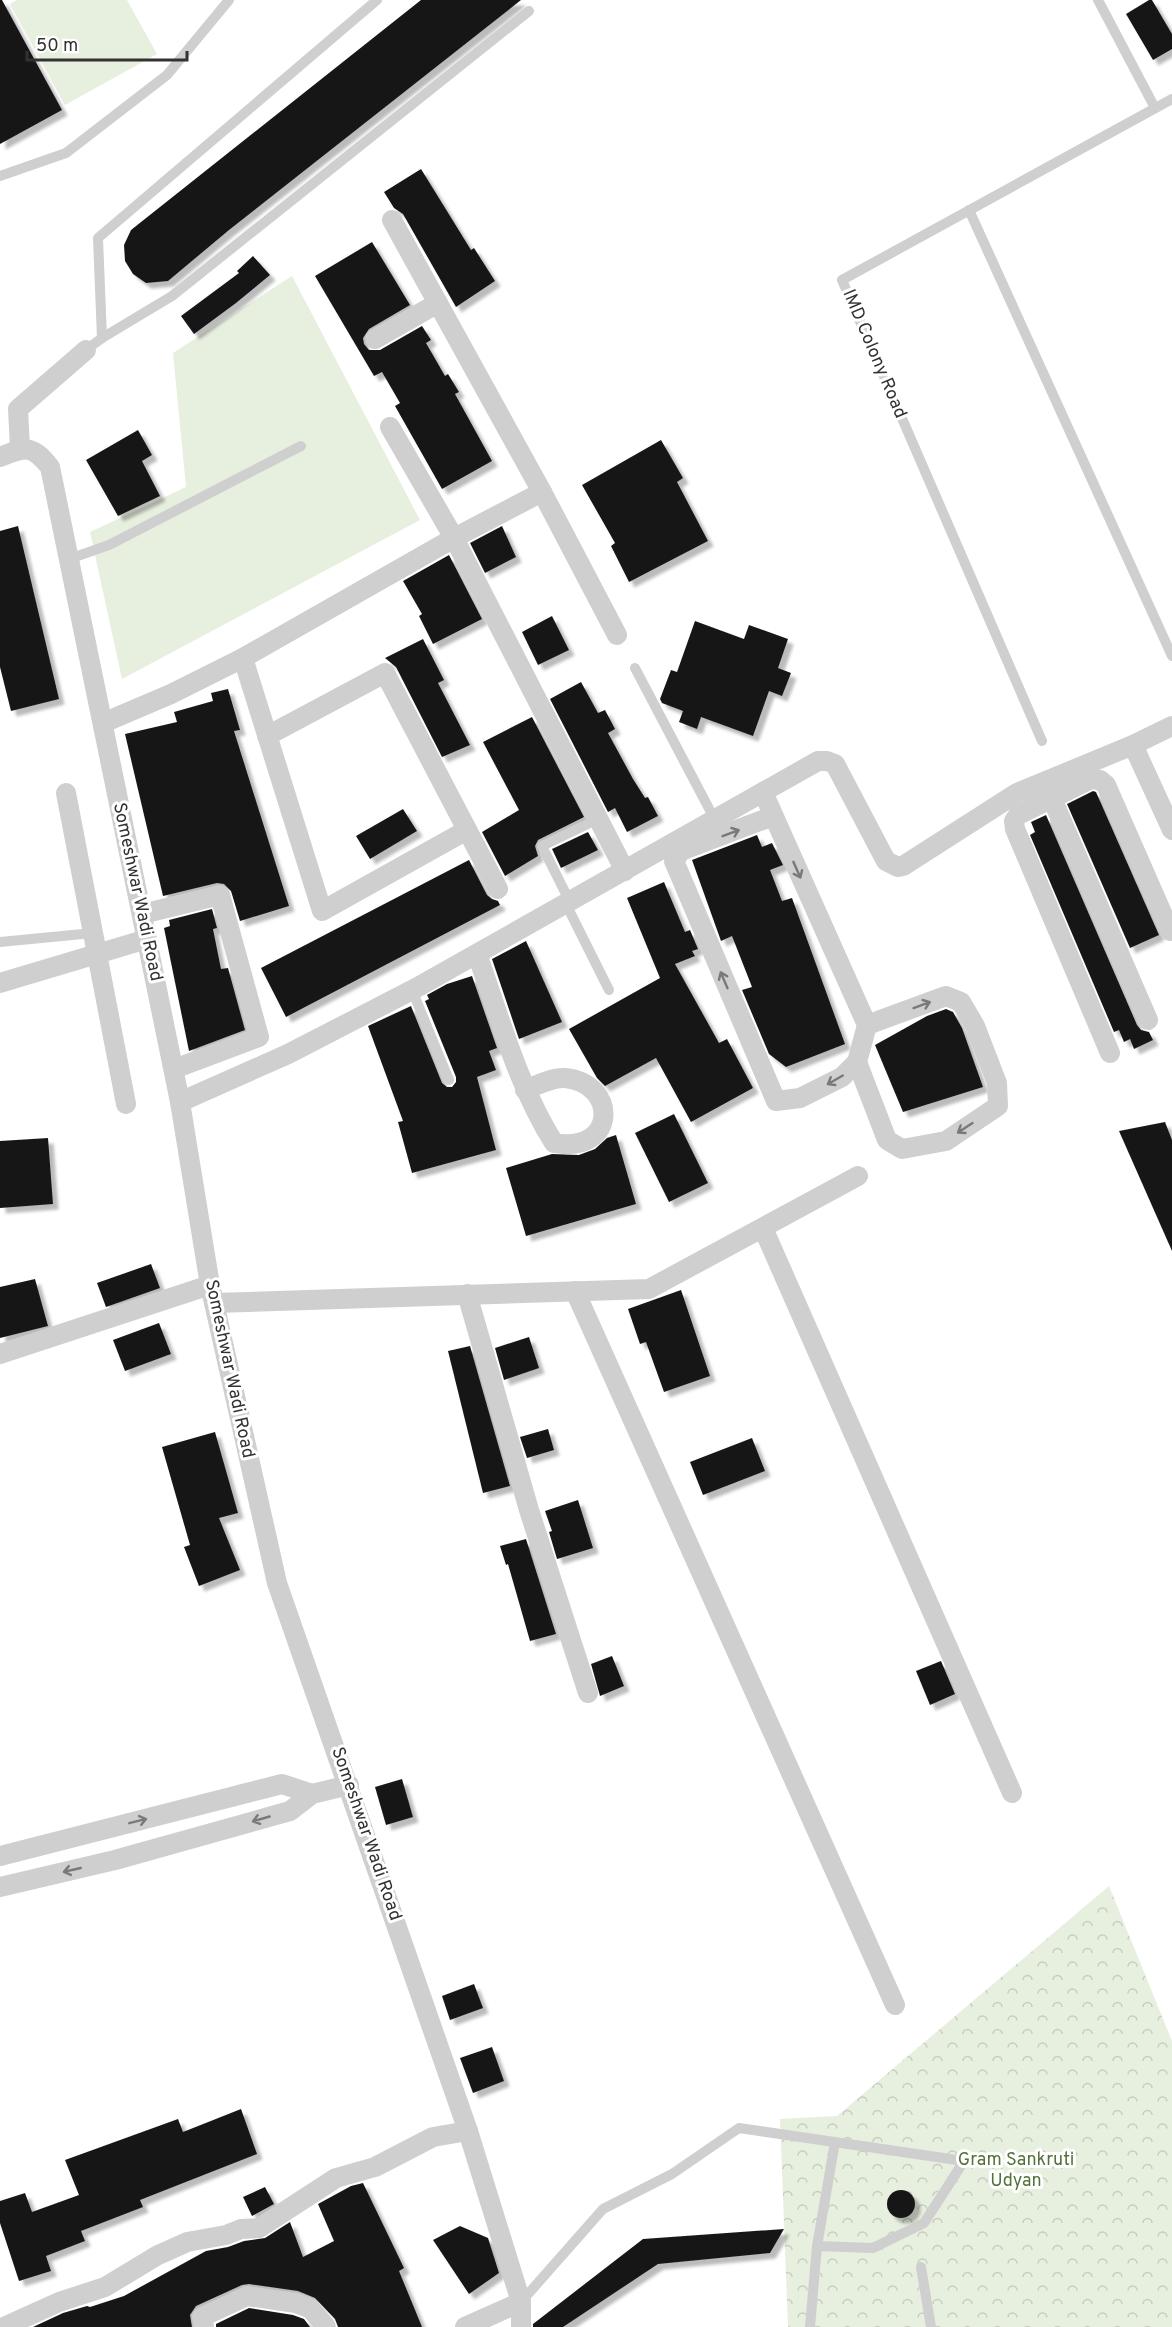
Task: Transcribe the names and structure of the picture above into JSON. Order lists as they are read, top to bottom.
{
  "streets": {
    "street": ["Someshwar Wadi Road"],
    "lane": ["IMD Colony Road"]
  },
  "parks": ["Gram Sankruti Udyan"],
  "scale_bar": "50 m"
}
